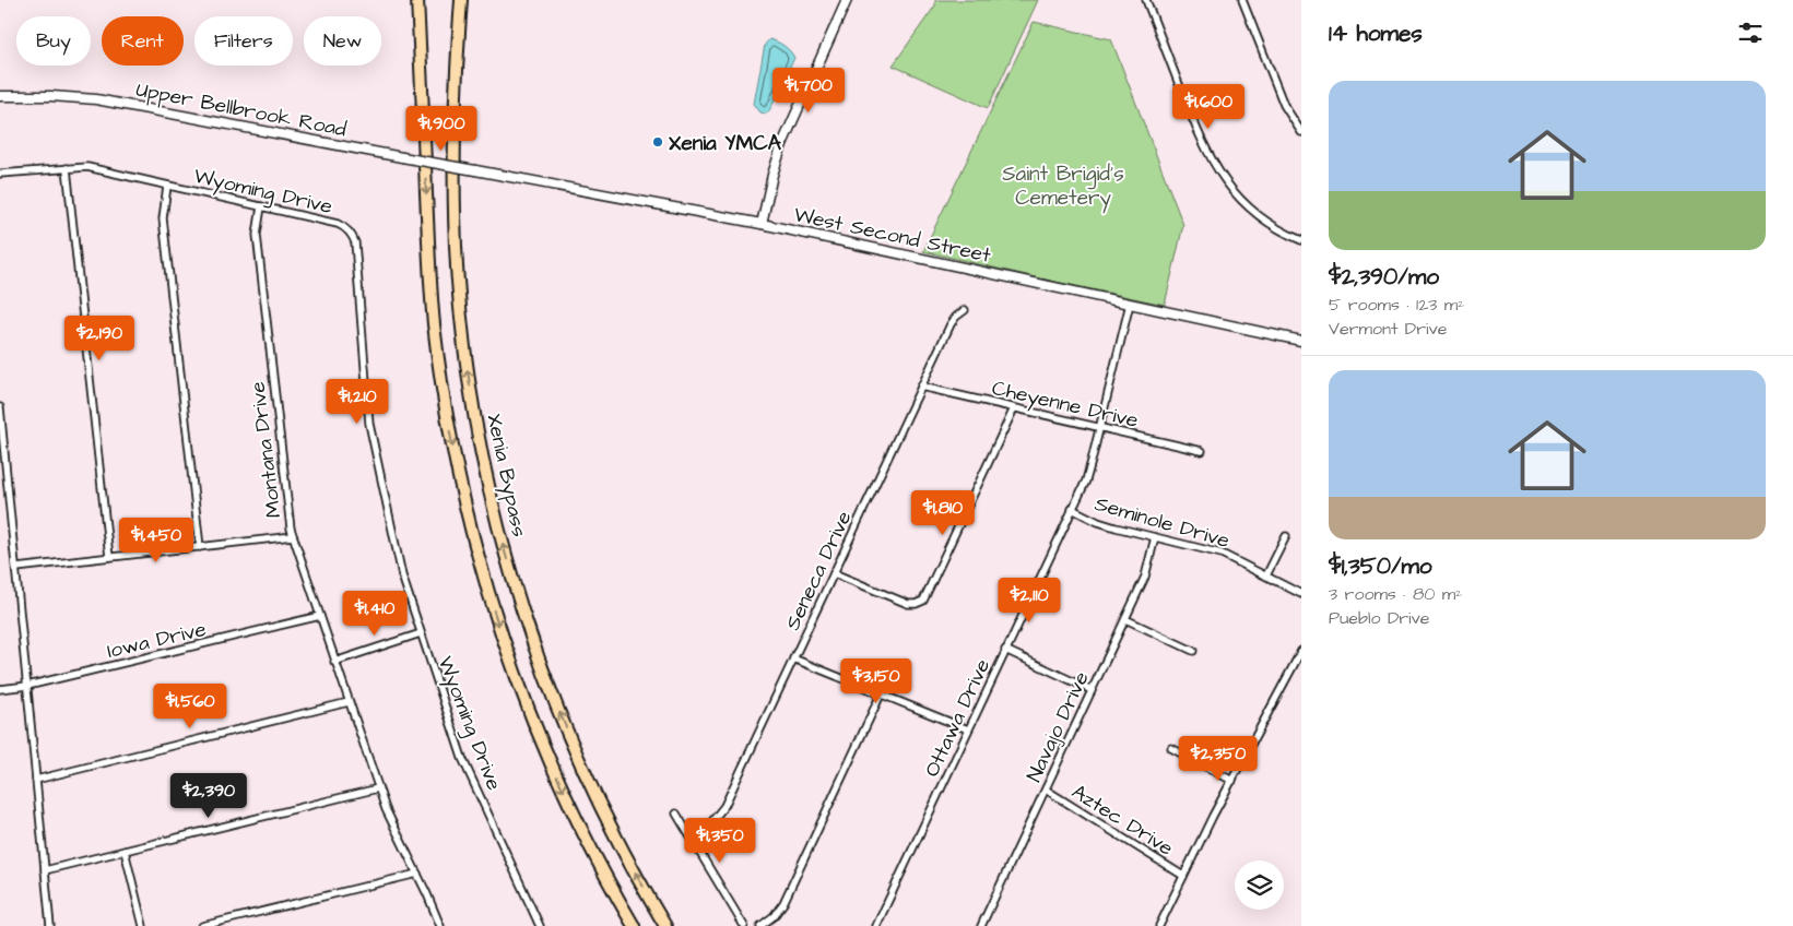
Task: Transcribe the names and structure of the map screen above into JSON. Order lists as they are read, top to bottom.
{
  "streets": {
    "highway": ["Xenia Bypass"],
    "main road": ["Upper Bellbrook Road", "West Second Street"],
    "street": [
      "Wyoming Drive",
      "Cheyenne Drive",
      "Montana Drive",
      "Seminole Drive",
      "Seneca Drive",
      "Iowa Drive",
      "Ottawa Drive",
      "Navajo Drive",
      "Aztec Drive"
    ]
  },
  "crossings": [
    ["Upper Bellbrook Road", "West Second Street"],
    ["Wyoming Drive", "Montana Drive"],
    ["West Second Street", "Ottawa Drive"],
    ["Cheyenne Drive", "Seneca Drive"],
    ["Cheyenne Drive", "Ottawa Drive"],
    ["Montana Drive", "Iowa Drive"],
    ["Seminole Drive", "Ottawa Drive"],
    ["Seminole Drive", "Navajo Drive"],
    ["Navajo Drive", "Aztec Drive"]
  ],
  "parks": ["Saint Brigid’s Cemetery"],
  "places": ["Xenia YMCA"],
  "page": {
    "heading": "14 homes",
    "chip": [
      "Buy",
      "Rent",
      "Filters",
      "New"
    ],
    "list": [
      {
        "name": "$2,390/mo",
        "note": "5 rooms · 123 m² · Vermont Drive"
      },
      {
        "name": "$1,350/mo",
        "note": "3 rooms · 80 m² · Pueblo Drive"
      }
    ],
    "price": [
      "$1,700",
      "$1,600",
      "$1,900",
      "$2,190",
      "$1,210",
      "$1,810",
      "$1,450",
      "$2,110",
      "$1,410",
      "$3,150",
      "$1,560",
      "$2,350",
      "$2,390",
      "$1,350"
    ]
  }
}
